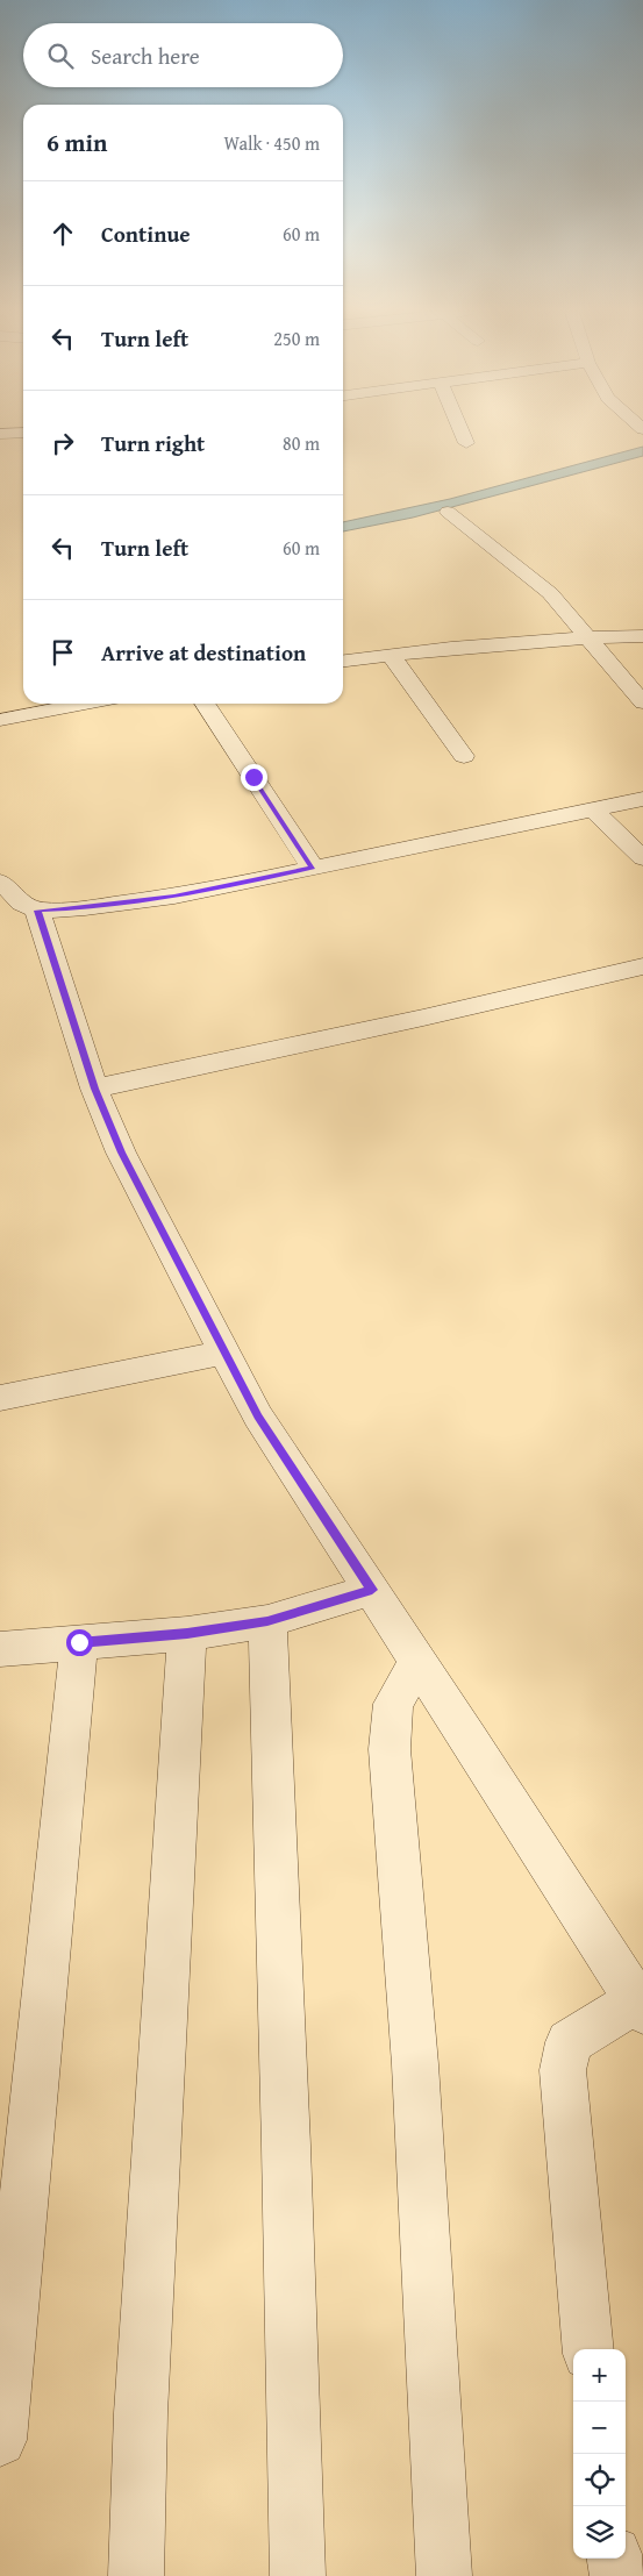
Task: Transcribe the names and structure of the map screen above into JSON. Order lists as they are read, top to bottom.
{
  "page": {
    "search": "Search here",
    "heading": ["6 min", "Walk · 450 m"],
    "list": [
      ["Continue", "60 m"],
      ["Turn left", "250 m"],
      ["Turn right", "80 m"],
      ["Turn left", "60 m"],
      "Arrive at destination"
    ],
    "map_buttons": ["+", "−"]
  }
}
